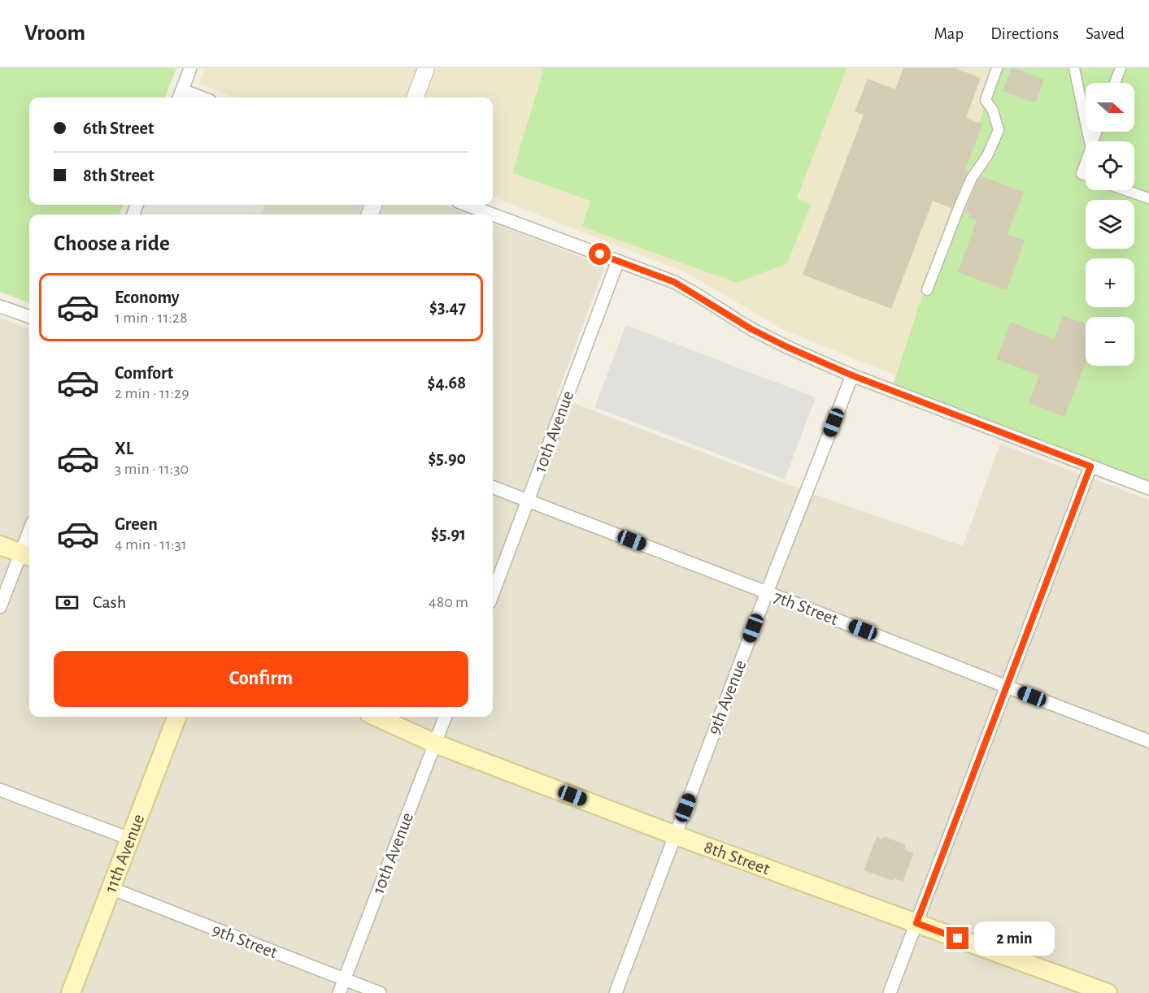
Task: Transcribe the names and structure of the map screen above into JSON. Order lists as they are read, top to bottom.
{
  "streets": {
    "main road": ["11th Avenue", "8th Street"],
    "street": [
      "10th Avenue",
      "7th Street",
      "9th Avenue",
      "9th Street"
    ]
  },
  "crossings": [
    ["10th Avenue", "7th Street"],
    ["10th Avenue", "8th Street"],
    ["10th Avenue", "9th Street"],
    ["7th Street", "9th Avenue"],
    ["9th Avenue", "8th Street"],
    ["11th Avenue", "9th Street"]
  ],
  "north": "right",
  "page": {
    "header": "Vroom",
    "nav": ["Map", "Directions", "Saved"],
    "map_buttons": ["+", "−"],
    "banner": ["6th Street", "8th Street"],
    "heading": "Choose a ride",
    "list": [
      {
        "name": "Economy",
        "note": "1 min · 11:28",
        "value": "$3.47"
      },
      {
        "name": "Comfort",
        "note": "2 min · 11:29",
        "value": "$4.68"
      },
      {
        "name": "XL",
        "note": "3 min · 11:30",
        "value": "$5.90"
      },
      {
        "name": "Green",
        "note": "4 min · 11:31",
        "value": "$5.91"
      }
    ],
    "pay": ["Cash", "480 m"],
    "buttons": "Confirm",
    "bubble": "2 min"
  }
}
